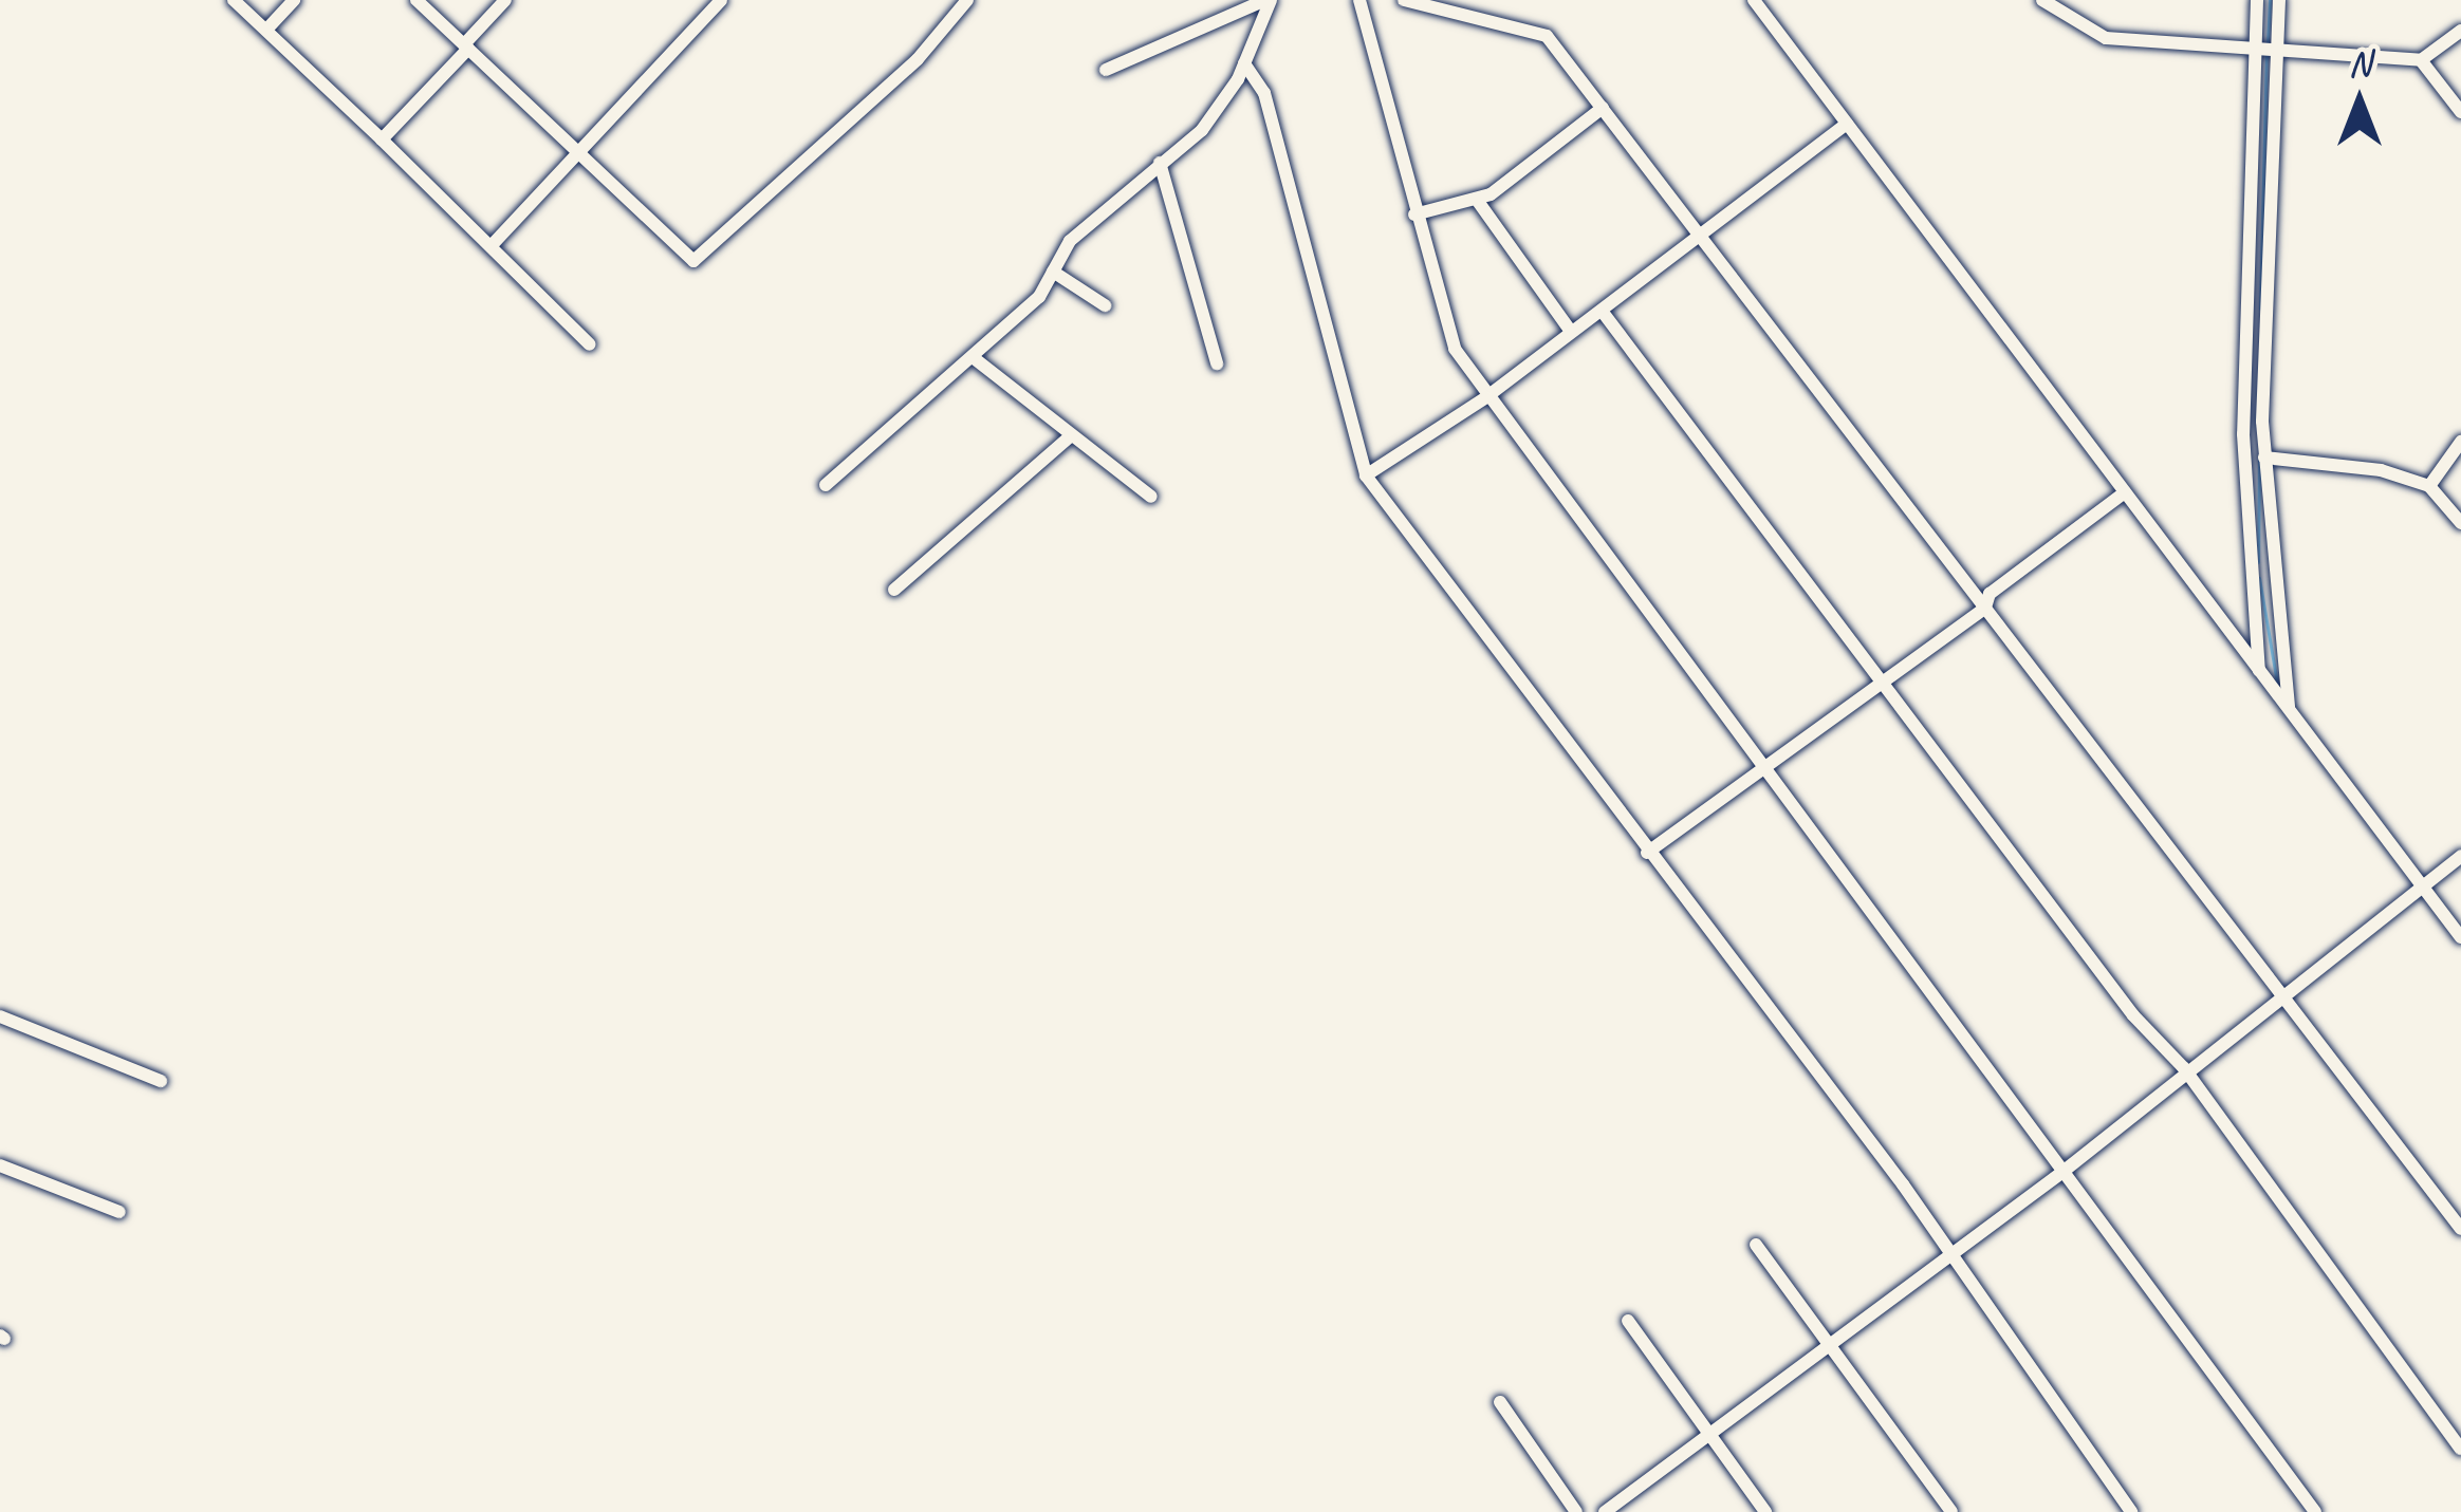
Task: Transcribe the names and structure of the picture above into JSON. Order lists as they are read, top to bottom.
{
  "north": "top"
}
